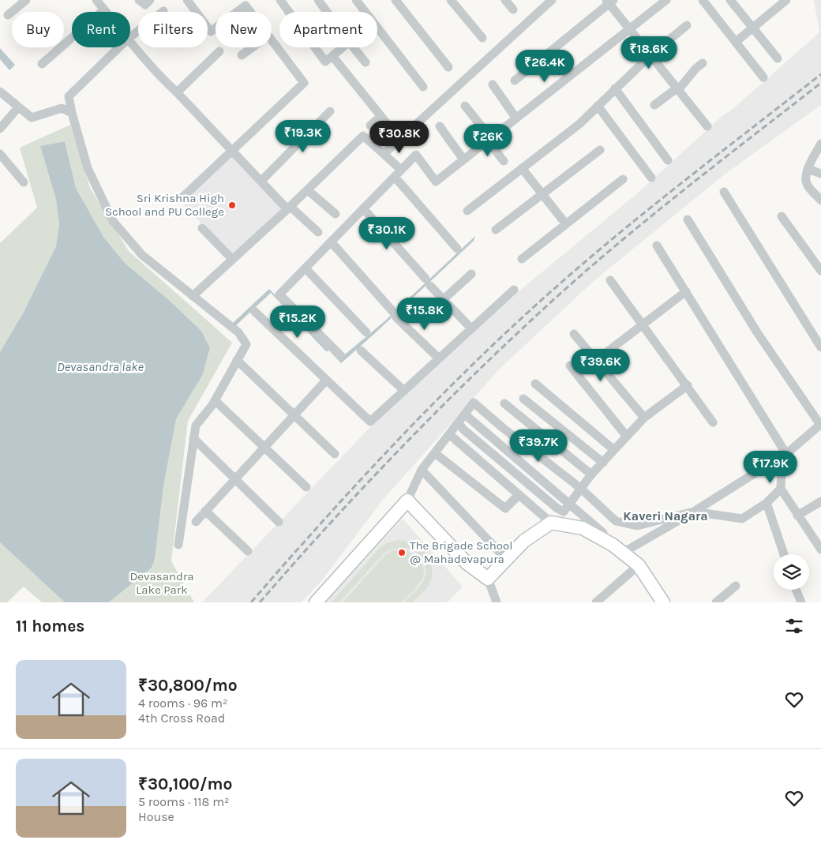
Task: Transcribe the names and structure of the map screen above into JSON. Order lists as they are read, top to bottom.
{
  "districts": ["Kaveri Nagara"],
  "water": ["Devasandra lake"],
  "parks": ["Devasandra Lake Park"],
  "places": ["Sri Krishna High School and PU College", "The Brigade School @ Mahadevapura"],
  "page": {
    "chip": [
      "Buy",
      "Rent",
      "Filters",
      "New",
      "Apartment"
    ],
    "price": [
      "₹18.6K",
      "₹26.4K",
      "₹19.3K",
      "₹30.8K",
      "₹26K",
      "₹30.1K",
      "₹15.8K",
      "₹15.2K",
      "₹39.6K",
      "₹39.7K",
      "₹17.9K"
    ],
    "heading": "11 homes",
    "list": [
      {
        "name": "₹30,800/mo",
        "note": "4 rooms · 96 m² · 4th Cross Road"
      },
      {
        "name": "₹30,100/mo",
        "note": "5 rooms · 118 m² · House"
      }
    ]
  }
}
